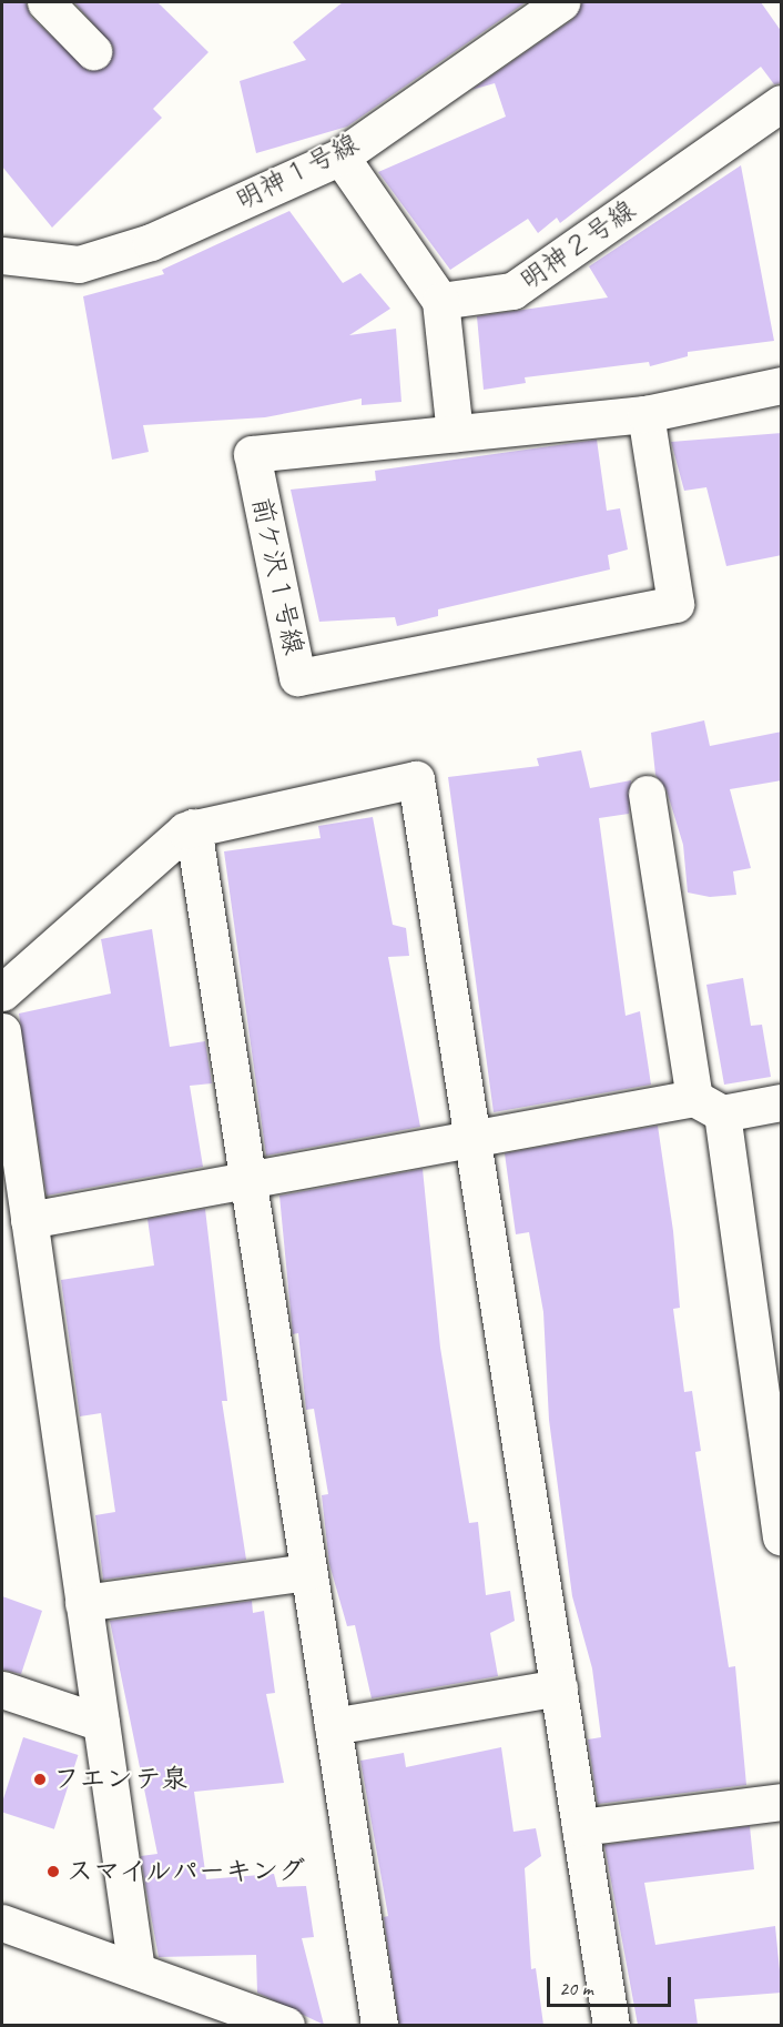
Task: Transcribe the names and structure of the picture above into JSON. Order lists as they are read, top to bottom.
{
  "streets": {
    "street": ["明神１号線", "明神２号線", "前ケ沢１号線"]
  },
  "places": ["フエンテ泉", "スマイルパーキング"],
  "scale_bar": "20 m"
}
